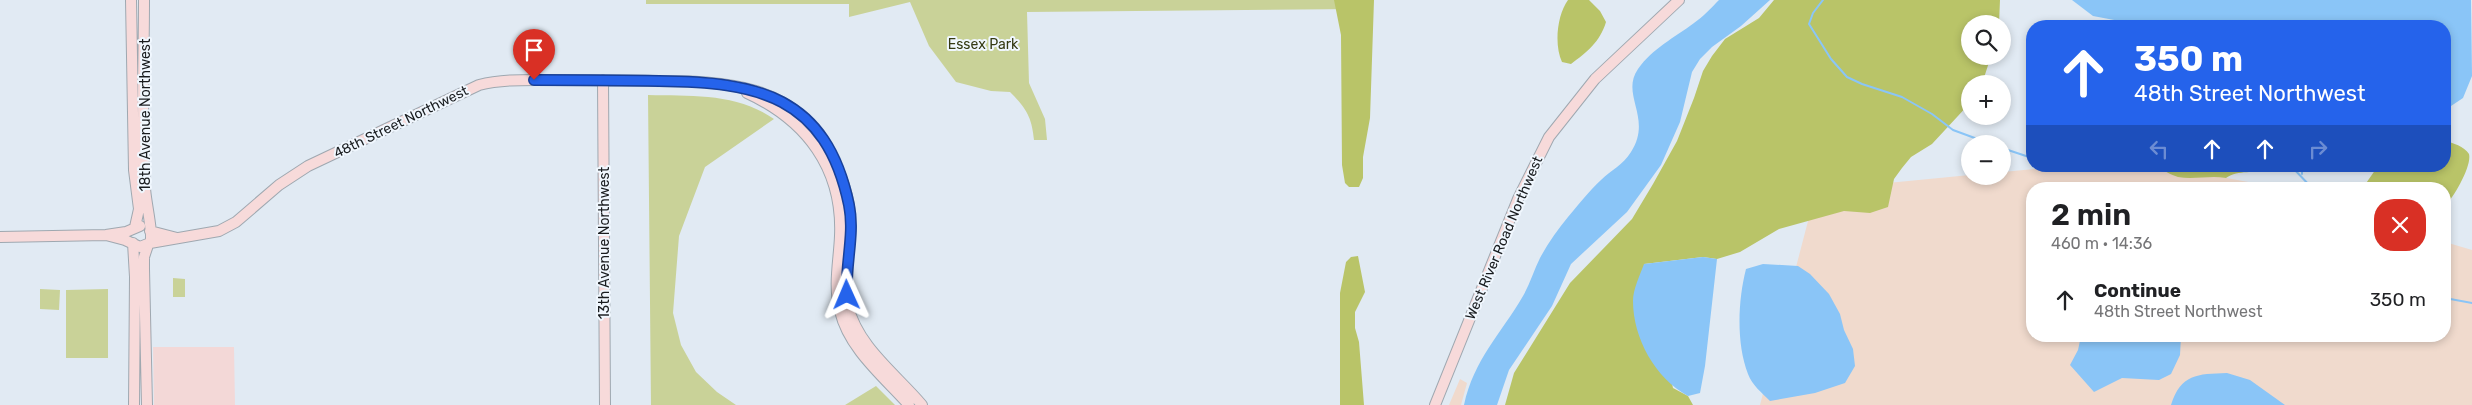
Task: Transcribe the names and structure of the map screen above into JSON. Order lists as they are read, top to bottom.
{
  "streets": {
    "street": [
      "18th Avenue Northwest",
      "48th Street Northwest",
      "West River Road Northwest",
      "13th Avenue Northwest"
    ]
  },
  "crossings": [
    ["18th Avenue Northwest", "48th Street Northwest"],
    ["48th Street Northwest", "13th Avenue Northwest"]
  ],
  "parks": ["Essex Park"],
  "page": {
    "map_buttons": ["+", "−"],
    "turn": ["350 m", "48th Street Northwest"],
    "heading": ["2 min", "460 m · 14:36"],
    "list": [
      {
        "name": "Continue",
        "note": "48th Street Northwest",
        "value": "350 m"
      }
    ]
  }
}
